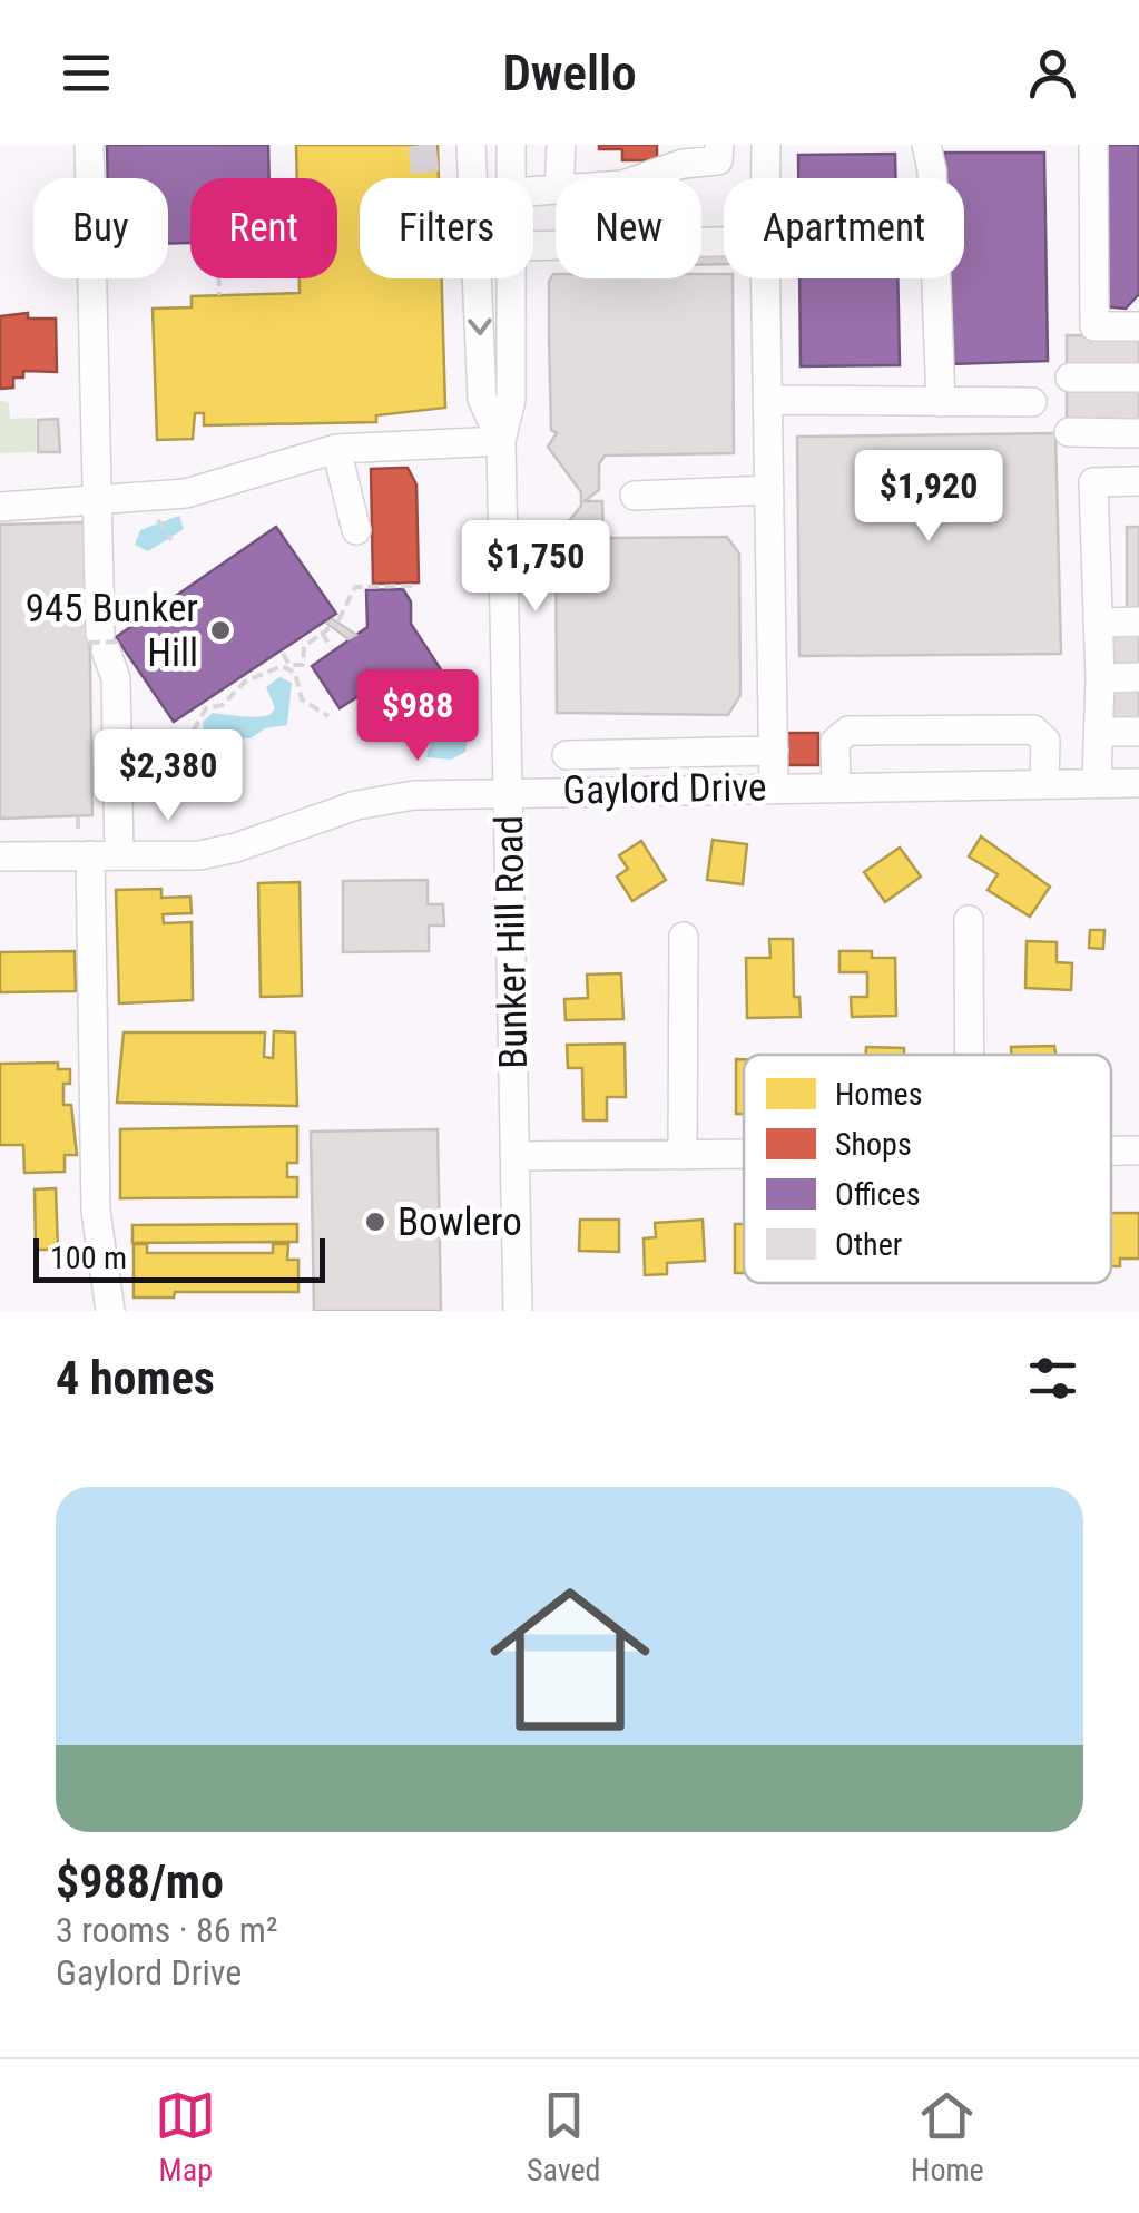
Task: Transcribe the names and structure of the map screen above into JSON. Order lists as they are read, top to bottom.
{
  "streets": {
    "street": ["Gaylord Drive", "Bunker Hill Road"]
  },
  "crossings": [
    ["Gaylord Drive", "Bunker Hill Road"]
  ],
  "places": ["945 Bunker Hill", "Bowlero"],
  "legend": [
    "Homes",
    "Shops",
    "Offices",
    "Other"
  ],
  "scale_bar": "100 m",
  "page": {
    "header": "Dwello",
    "chip": [
      "Buy",
      "Rent",
      "Filters",
      "New",
      "Apartment"
    ],
    "price": [
      "$1,920",
      "$1,750",
      "$988",
      "$2,380"
    ],
    "scale": "100 m",
    "heading": "4 homes",
    "list": [
      {
        "name": "$988/mo",
        "note": "3 rooms · 86 m² · Gaylord Drive"
      }
    ],
    "tabs": ["Map", "Saved", "Home"]
  }
}
